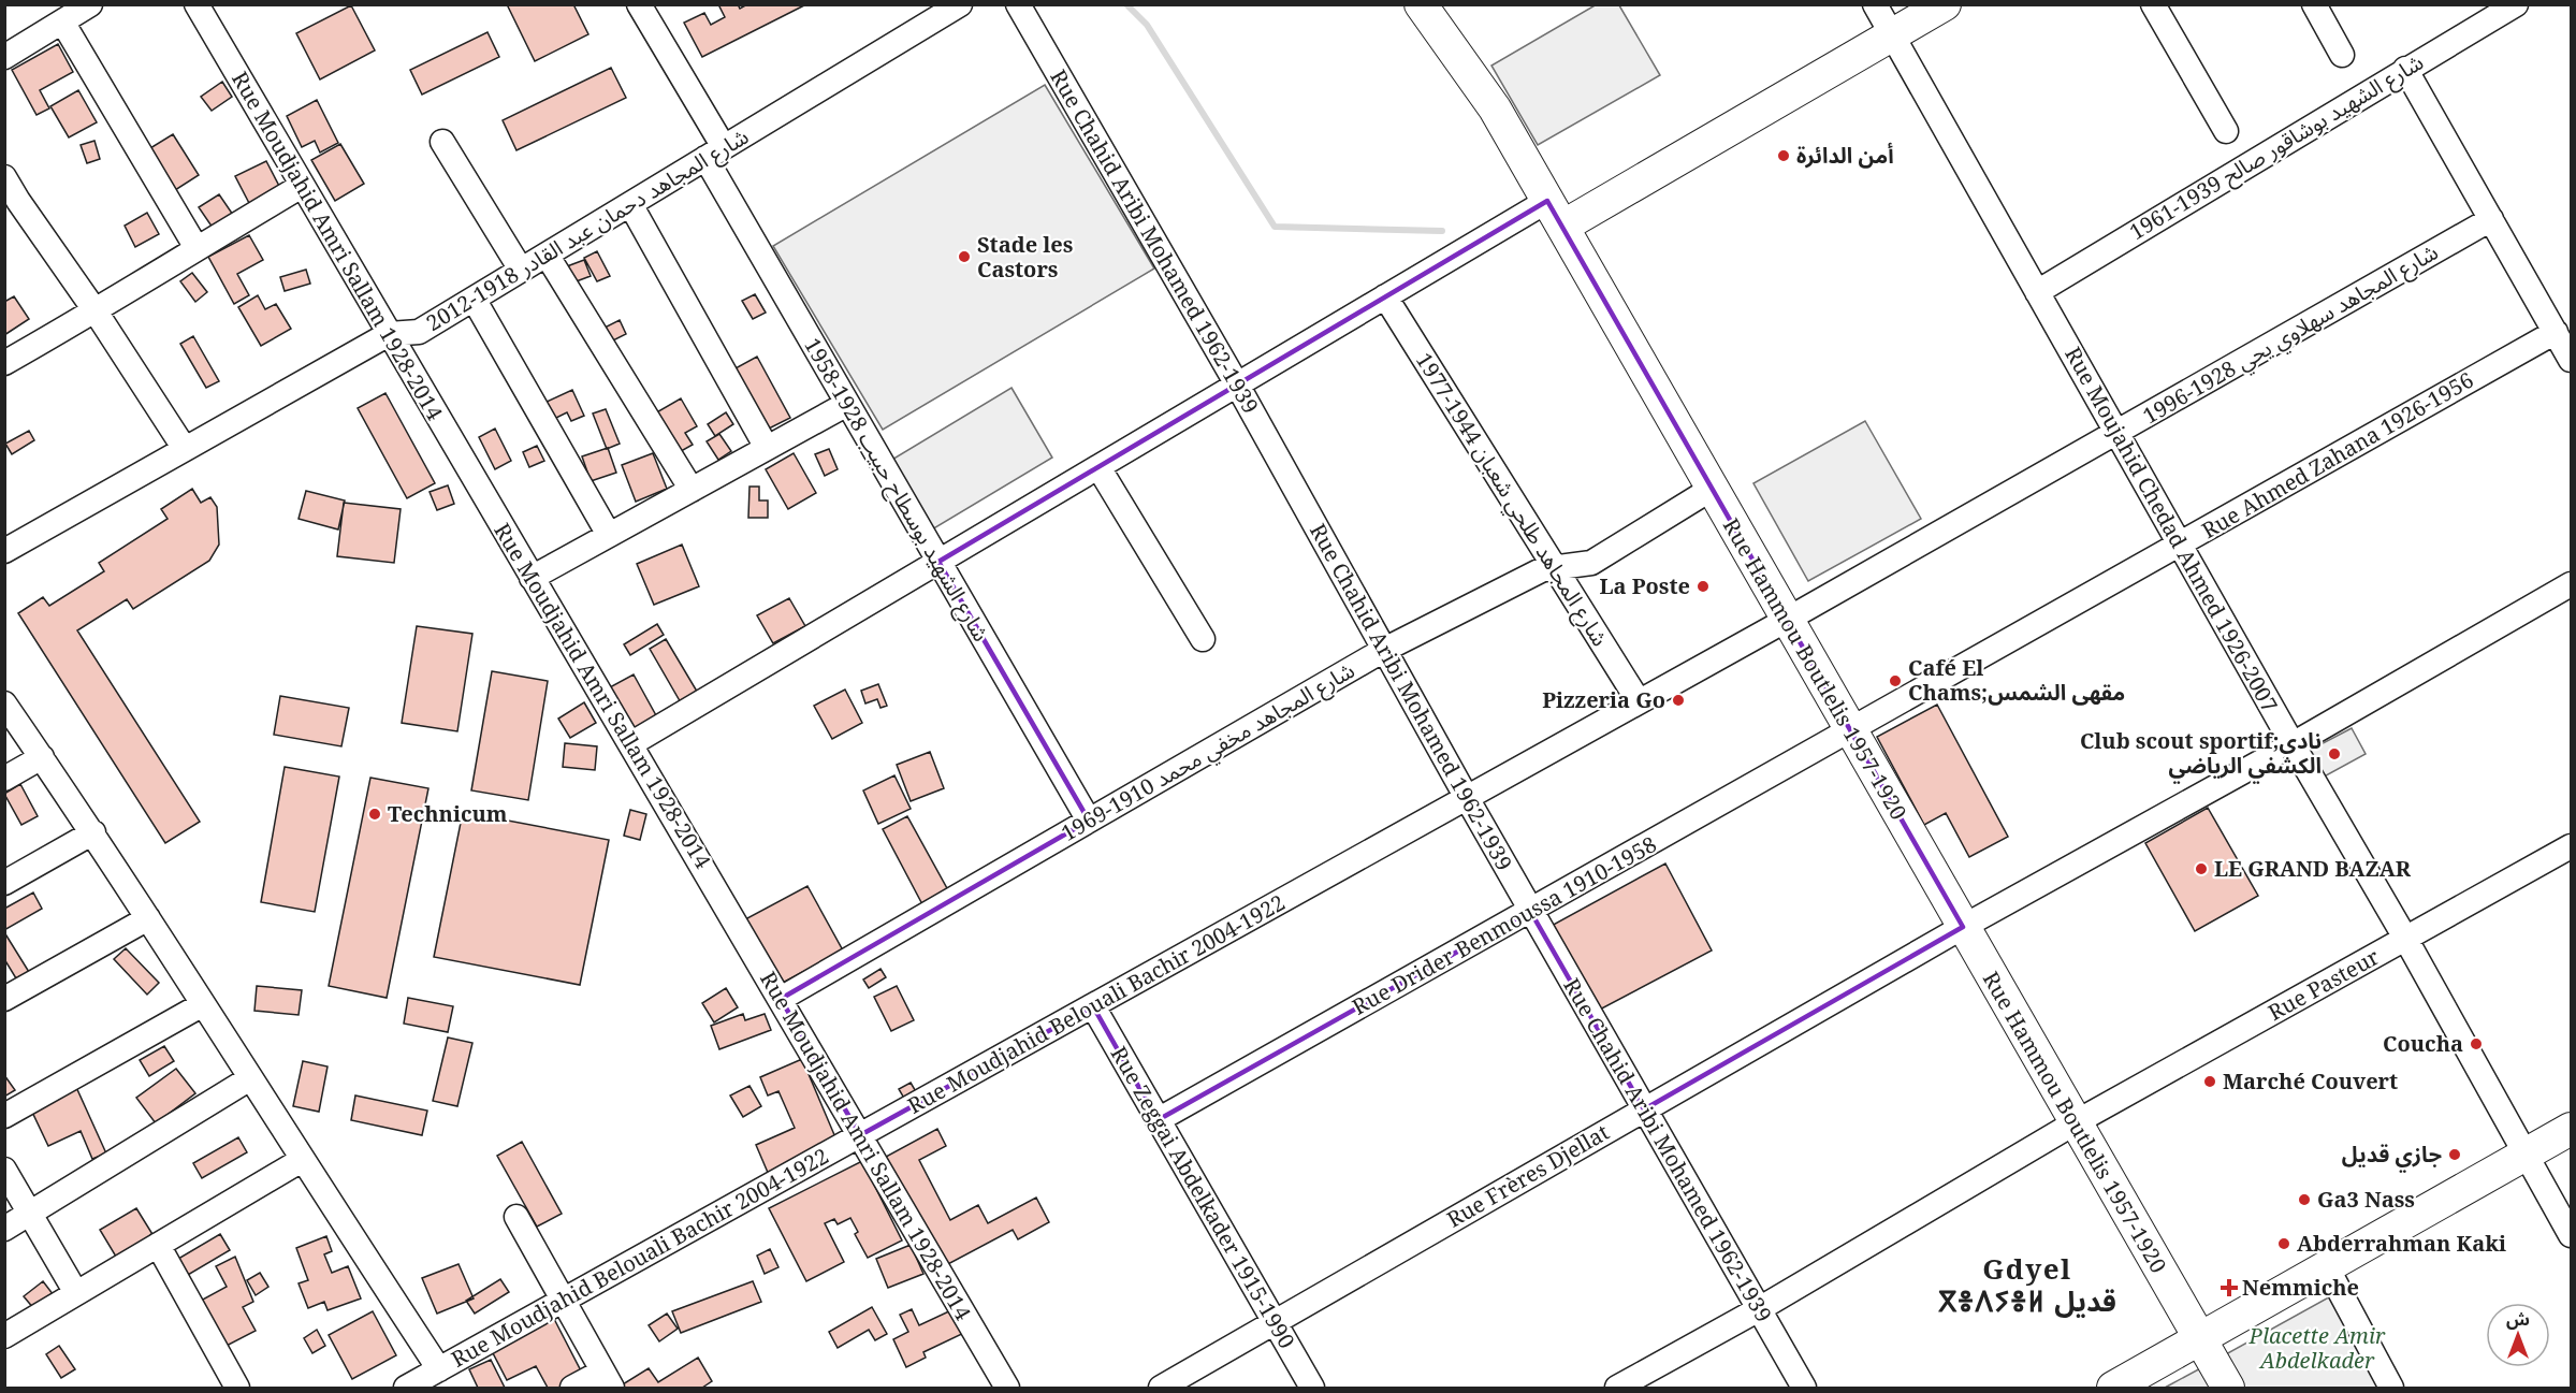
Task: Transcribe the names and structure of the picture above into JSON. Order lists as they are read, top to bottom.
{
  "streets": {
    "main road": ["Rue Hammou Boutlelis 1957-1920"],
    "street": [
      "شارع الشهيد بوشاقور صالح 1939-1961",
      "شارع المجاهد دحمان عبد القادر 1918-2012",
      "Rue Chahid Aribi Mohamed 1962-1939",
      "Rue Moudjahid Amri Sallam 1928-2014",
      "شارع المجاهد سهلاوي يحي 1928-1996",
      "Rue Ahmed Zahana 1926-1956",
      "شارع الشهيد بوسطاح حبيب 1928-1958",
      "شارع المجاهد طلحي شعبان 1944-1977",
      "Rue Moujahid Chedad Ahmed 1926-2007",
      "شارع المجاهد مخفي محمد 1910-1969",
      "Rue Drider Benmoussa 1910-1958",
      "Rue Pasteur",
      "Rue Moudjahid Belouali Bachir 2004-1922",
      "Rue Frères Djellat",
      "Rue Zeggai Abdelkader 1915-1990"
    ]
  },
  "crossings": [
    ["شارع الشهيد بوشاقور صالح 1939-1961", "Rue Moujahid Chedad Ahmed 1926-2007"],
    ["شارع المجاهد دحمان عبد القادر 1918-2012", "Rue Moudjahid Amri Sallam 1928-2014"],
    ["شارع المجاهد دحمان عبد القادر 1918-2012", "شارع الشهيد بوسطاح حبيب 1928-1958"],
    ["Rue Chahid Aribi Mohamed 1962-1939", "شارع المجاهد مخفي محمد 1910-1969"],
    ["Rue Chahid Aribi Mohamed 1962-1939", "Rue Drider Benmoussa 1910-1958"],
    ["Rue Chahid Aribi Mohamed 1962-1939", "Rue Pasteur"],
    ["Rue Chahid Aribi Mohamed 1962-1939", "Rue Moudjahid Belouali Bachir 2004-1922"],
    ["Rue Chahid Aribi Mohamed 1962-1939", "Rue Frères Djellat"],
    ["Rue Moudjahid Amri Sallam 1928-2014", "شارع المجاهد مخفي محمد 1910-1969"],
    ["Rue Moudjahid Amri Sallam 1928-2014", "Rue Moudjahid Belouali Bachir 2004-1922"],
    ["شارع المجاهد سهلاوي يحي 1928-1996", "Rue Moujahid Chedad Ahmed 1926-2007"],
    ["شارع المجاهد سهلاوي يحي 1928-1996", "Rue Hammou Boutlelis 1957-1920"],
    ["شارع المجاهد سهلاوي يحي 1928-1996", "Rue Moudjahid Belouali Bachir 2004-1922"],
    ["Rue Ahmed Zahana 1926-1956", "Rue Moujahid Chedad Ahmed 1926-2007"],
    ["Rue Ahmed Zahana 1926-1956", "Rue Hammou Boutlelis 1957-1920"],
    ["Rue Ahmed Zahana 1926-1956", "Rue Drider Benmoussa 1910-1958"],
    ["شارع الشهيد بوسطاح حبيب 1928-1958", "شارع المجاهد مخفي محمد 1910-1969"],
    ["شارع المجاهد طلحي شعبان 1944-1977", "شارع المجاهد مخفي محمد 1910-1969"],
    ["شارع المجاهد طلحي شعبان 1944-1977", "Rue Moudjahid Belouali Bachir 2004-1922"],
    ["Rue Moujahid Chedad Ahmed 1926-2007", "Rue Pasteur"],
    ["Rue Moujahid Chedad Ahmed 1926-2007", "Rue Frères Djellat"],
    ["Rue Hammou Boutlelis 1957-1920", "شارع المجاهد مخفي محمد 1910-1969"],
    ["Rue Hammou Boutlelis 1957-1920", "Rue Drider Benmoussa 1910-1958"],
    ["Rue Hammou Boutlelis 1957-1920", "Rue Pasteur"],
    ["Rue Hammou Boutlelis 1957-1920", "Rue Moudjahid Belouali Bachir 2004-1922"],
    ["Rue Hammou Boutlelis 1957-1920", "Rue Frères Djellat"],
    ["Rue Drider Benmoussa 1910-1958", "Rue Zeggai Abdelkader 1915-1990"],
    ["Rue Moudjahid Belouali Bachir 2004-1922", "Rue Zeggai Abdelkader 1915-1990"],
    ["Rue Frères Djellat", "Rue Zeggai Abdelkader 1915-1990"]
  ],
  "districts": ["Gdyel ⴳⴻⴷⵢⴻⵍ قديل"],
  "parks": ["Placette Amir Abdelkader"],
  "places": {
    "other": [
      "أمن الدائرة",
      "Stade les Castors",
      "La Poste",
      "Café El Chams;مقهى الشمس",
      "Pizzeria Go",
      "Club scout sportif;نادي الكشفي الرياضي",
      "Technicum",
      "LE GRAND BAZAR",
      "Coucha",
      "Marché Couvert",
      "جازي قديل",
      "Ga3 Nass",
      "Abderrahman Kaki"
    ],
    "health": ["Nemmiche"]
  },
  "north": "top"
}
